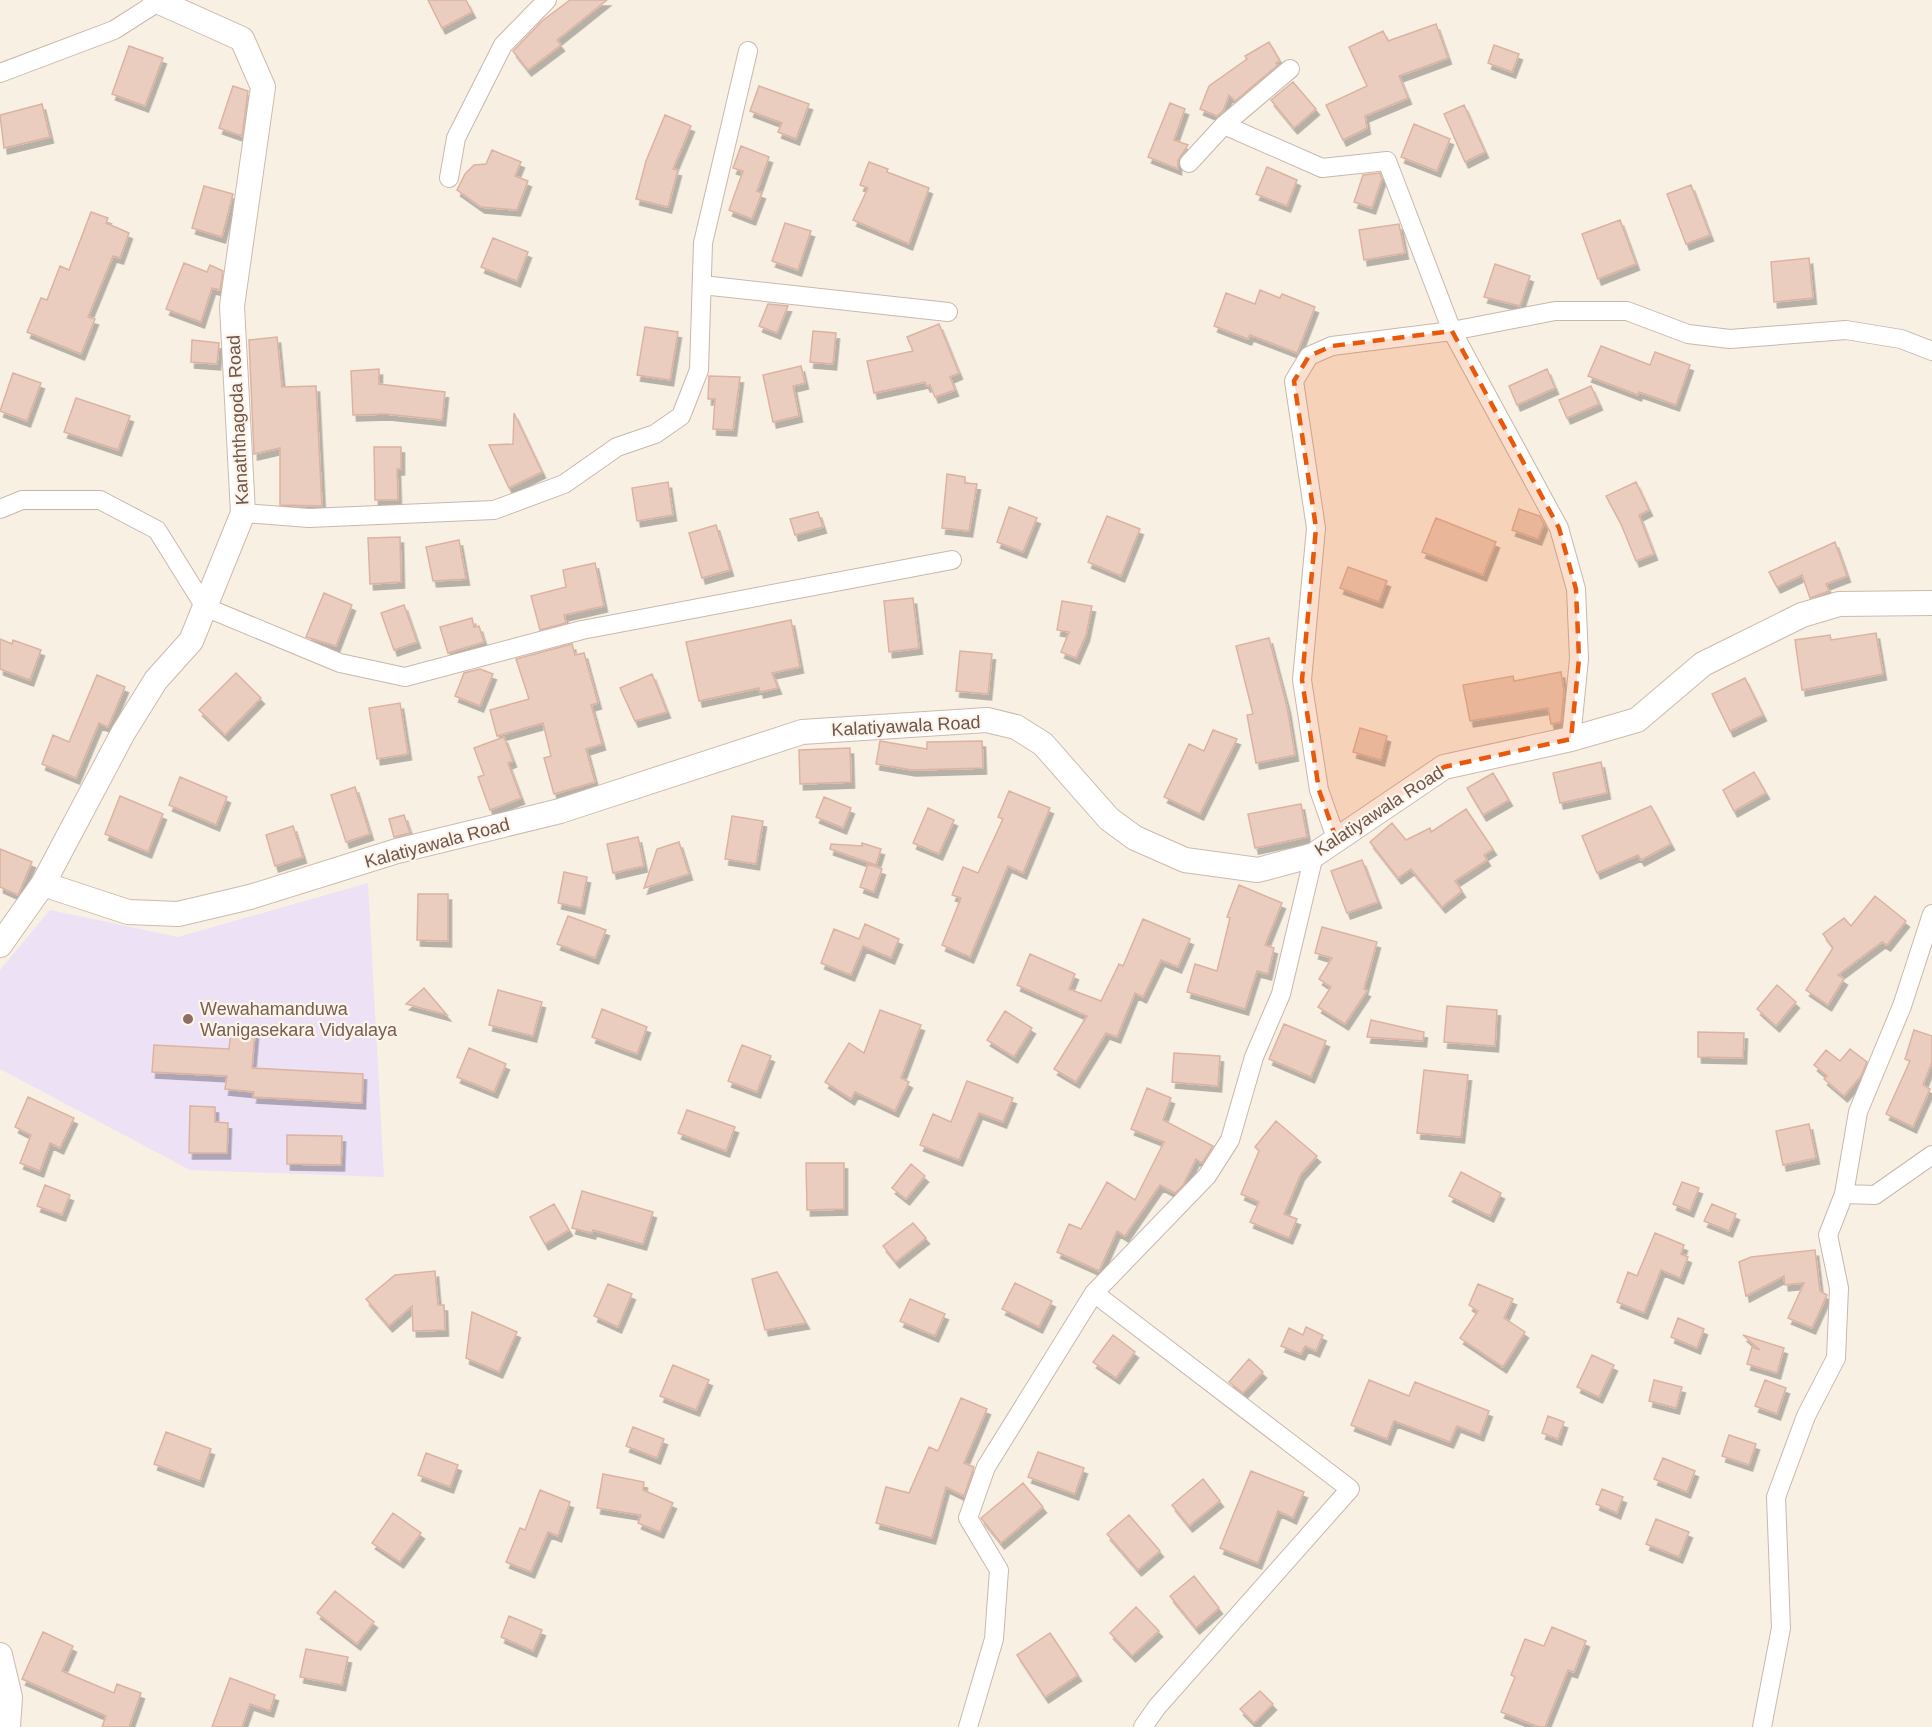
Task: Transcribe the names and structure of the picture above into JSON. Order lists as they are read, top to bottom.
{
  "streets": {
    "street": ["Kanaththagoda Road", "Kalatiyawala Road"]
  },
  "crossings": [
    ["Kanaththagoda Road", "Kalatiyawala Road"]
  ],
  "places": ["Wewahamanduwa Wanigasekara Vidyalaya"]
}
